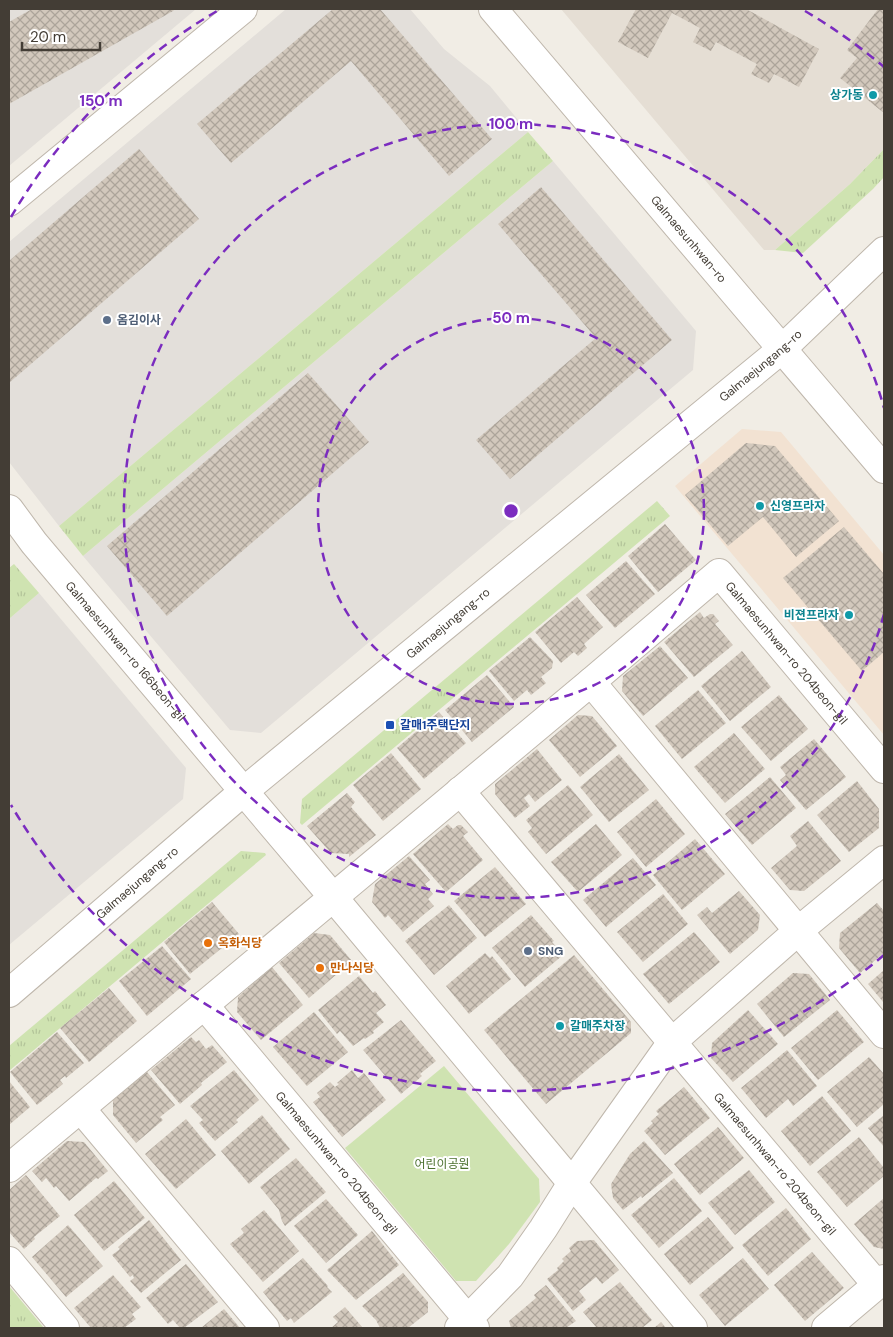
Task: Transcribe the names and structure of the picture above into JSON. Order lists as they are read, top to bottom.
{
  "streets": {
    "street": [
      "Galmaesunhwan-ro",
      "Galmaejungang-ro",
      "Galmaesunhwan-ro 166beon-gil",
      "Galmaesunhwan-ro 204beon-gil"
    ]
  },
  "crossings": [
    ["Galmaesunhwan-ro", "Galmaejungang-ro"],
    ["Galmaejungang-ro", "Galmaesunhwan-ro 166beon-gil"],
    ["Galmaesunhwan-ro 166beon-gil", "Galmaesunhwan-ro 204beon-gil"]
  ],
  "parks": ["어린이공원"],
  "places": {
    "other": [
      "상가동",
      "옴김이사",
      "신영프라자",
      "비젼프라자",
      "옥화식당",
      "SNG",
      "만나식당",
      "갈매주차장"
    ],
    "transit": ["갈매1주택단지"]
  },
  "scale_bar": "20 m",
  "rings": ["150 m", "100 m", "50 m"]
}
